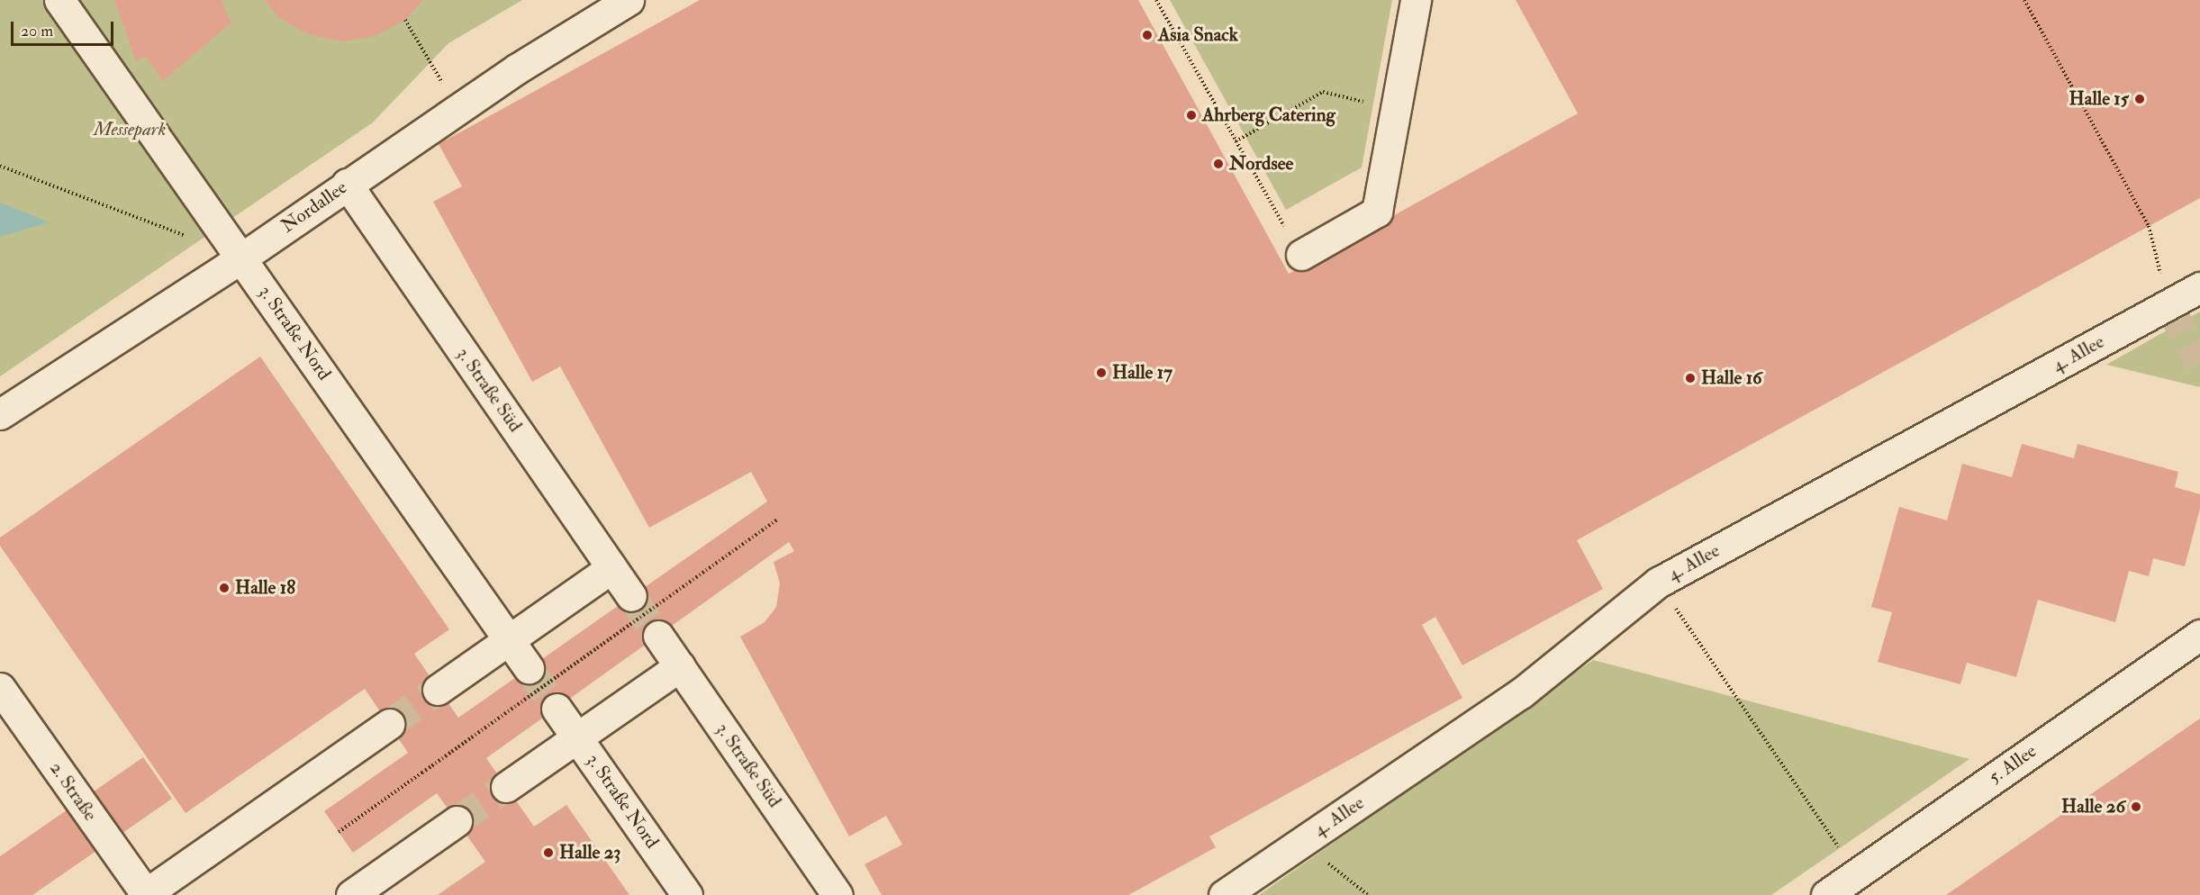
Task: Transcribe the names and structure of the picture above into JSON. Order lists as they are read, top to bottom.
{
  "streets": {
    "lane": [
      "Nordallee",
      "3. Straße Nord",
      "4. Allee",
      "3. Straße Süd",
      "5. Allee",
      "2. Straße"
    ]
  },
  "crossings": [
    ["Nordallee", "3. Straße Nord"],
    ["Nordallee", "3. Straße Süd"]
  ],
  "parks": ["Messepark"],
  "places": [
    "Asia Snack",
    "Halle 15",
    "Ahrberg Catering",
    "Nordsee",
    "Halle 17",
    "Halle 16",
    "Halle 18",
    "Halle 26",
    "Halle 23"
  ],
  "scale_bar": "20 m"
}
